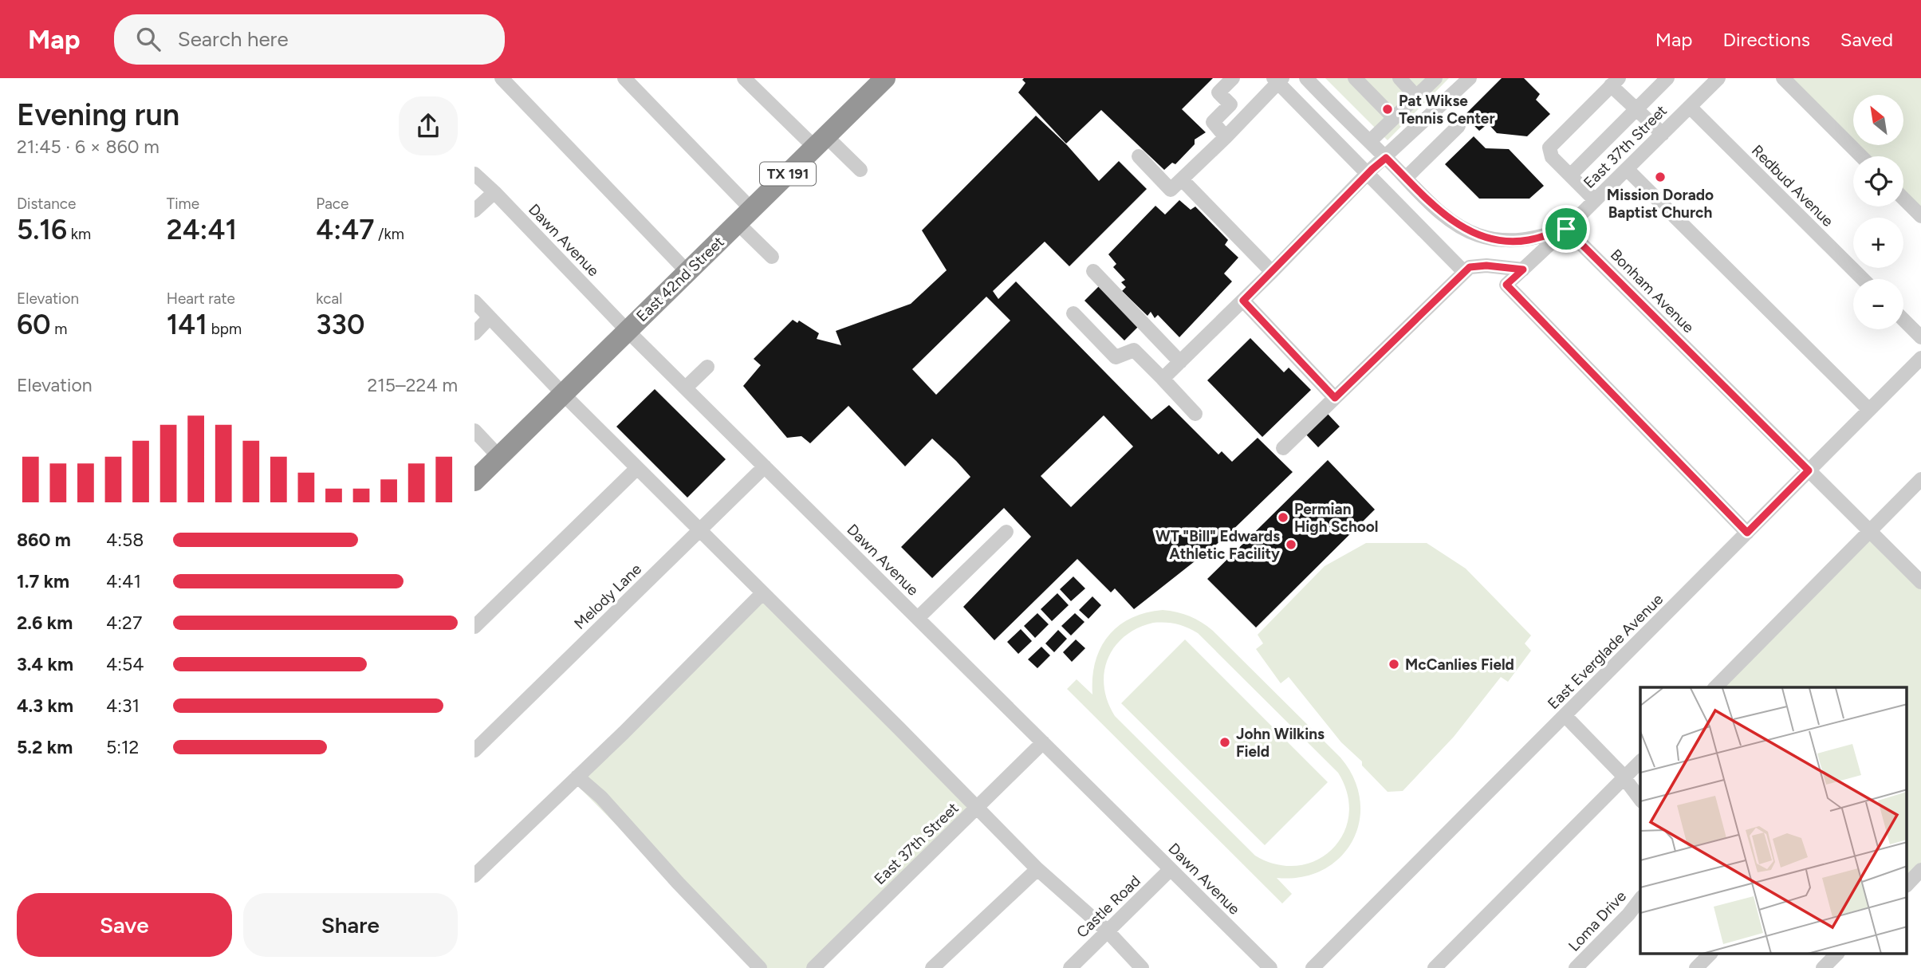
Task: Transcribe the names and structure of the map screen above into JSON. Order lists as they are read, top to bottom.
{
  "streets": {
    "highway": ["TX 191", "East 42nd Street"],
    "street": [
      "East 37th Street",
      "Redbud Avenue",
      "Dawn Avenue",
      "Bonham Avenue",
      "Melody Lane",
      "East Everglade Avenue",
      "Castle Road",
      "Loma Drive"
    ]
  },
  "crossings": [
    ["East 37th Street", "Redbud Avenue"],
    ["East 37th Street", "Dawn Avenue"],
    ["East 37th Street", "Bonham Avenue"],
    ["East 37th Street", "East Everglade Avenue"],
    ["Dawn Avenue", "East 42nd Street"],
    ["Dawn Avenue", "Melody Lane"],
    ["Dawn Avenue", "Castle Road"],
    ["Bonham Avenue", "East Everglade Avenue"]
  ],
  "places": [
    "Pat Wikse Tennis Center",
    "Mission Dorado Baptist Church",
    "Permian High School",
    "WT \"Bill\" Edwards Athletic Facility",
    "McCanlies Field",
    "John Wilkins Field"
  ],
  "north": "top left",
  "page": {
    "header": "Map",
    "search": "Search here",
    "nav": ["Map", "Directions", "Saved"],
    "heading": ["Evening run", "21:45 · 6 × 860 m"],
    "map_buttons": ["+", "−"],
    "stats": [
      ["Distance", "5.16 km"],
      ["Time", "24:41"],
      ["Pace", "4:47 /km"],
      ["Elevation", "60 m"],
      ["Heart rate", "141 bpm"],
      ["kcal", "330"]
    ],
    "chart": ["Elevation", "215–224 m"],
    "list": [
      {
        "name": "860 m",
        "note": "4:58"
      },
      {
        "name": "1.7 km",
        "note": "4:41"
      },
      {
        "name": "2.6 km",
        "note": "4:27"
      },
      {
        "name": "3.4 km",
        "note": "4:54"
      },
      {
        "name": "4.3 km",
        "note": "4:31"
      },
      {
        "name": "5.2 km",
        "note": "5:12"
      }
    ],
    "buttons": ["Save", "Share"]
  }
}
